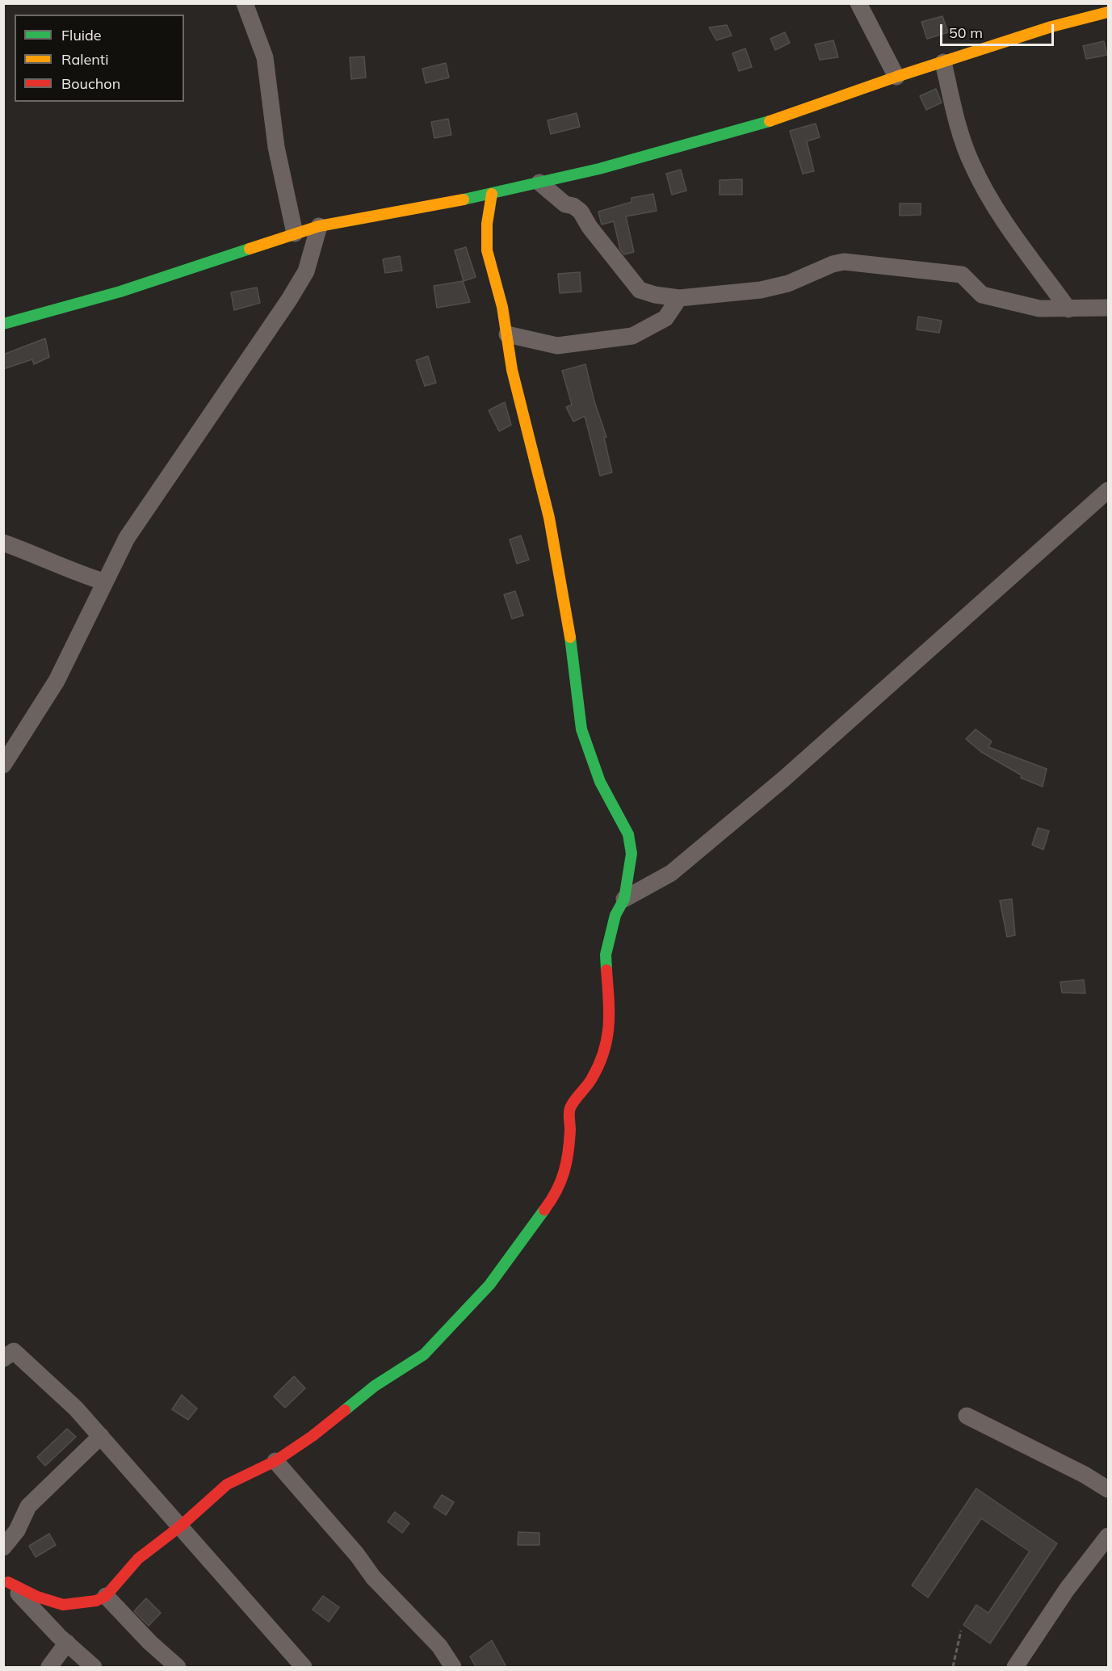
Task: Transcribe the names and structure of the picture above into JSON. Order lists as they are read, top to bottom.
{
  "legend": ["Fluide", "Ralenti", "Bouchon"],
  "scale_bar": "50 m"
}
